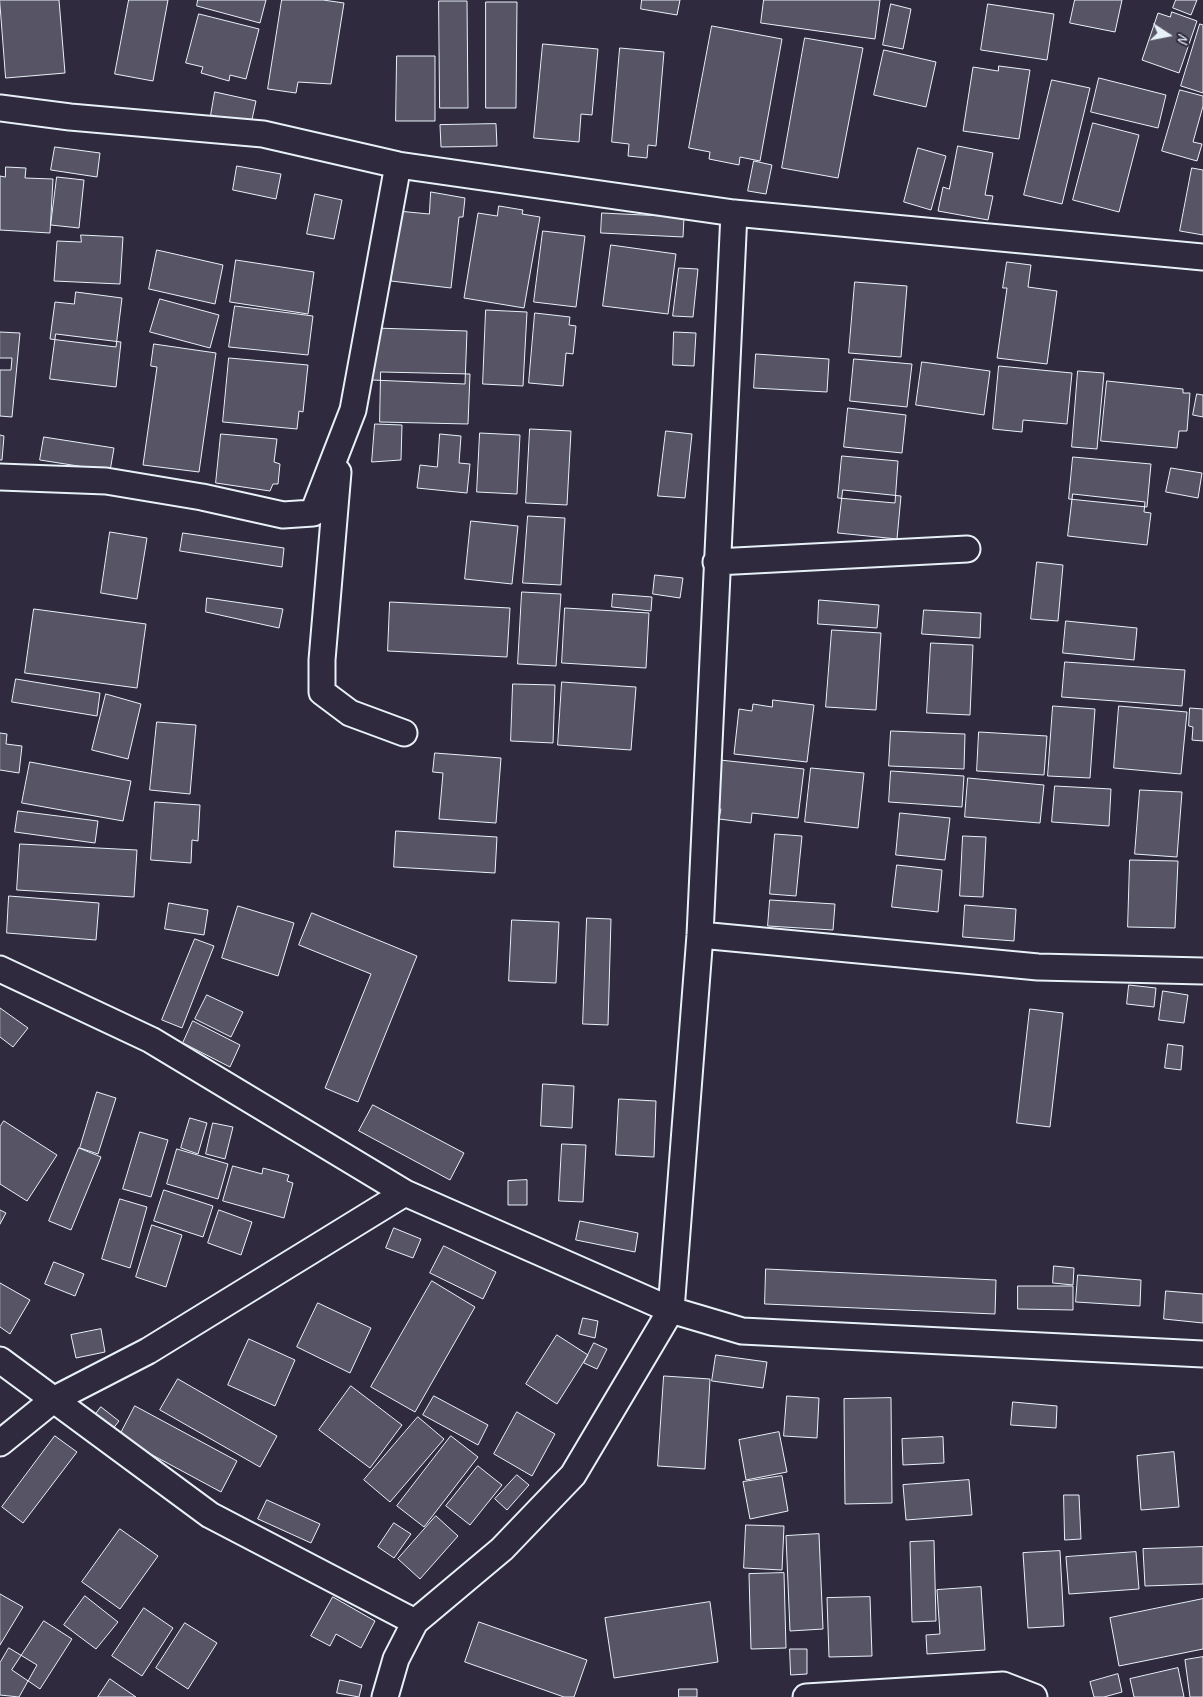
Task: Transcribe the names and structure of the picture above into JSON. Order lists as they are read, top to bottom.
{
  "north": "right"
}
